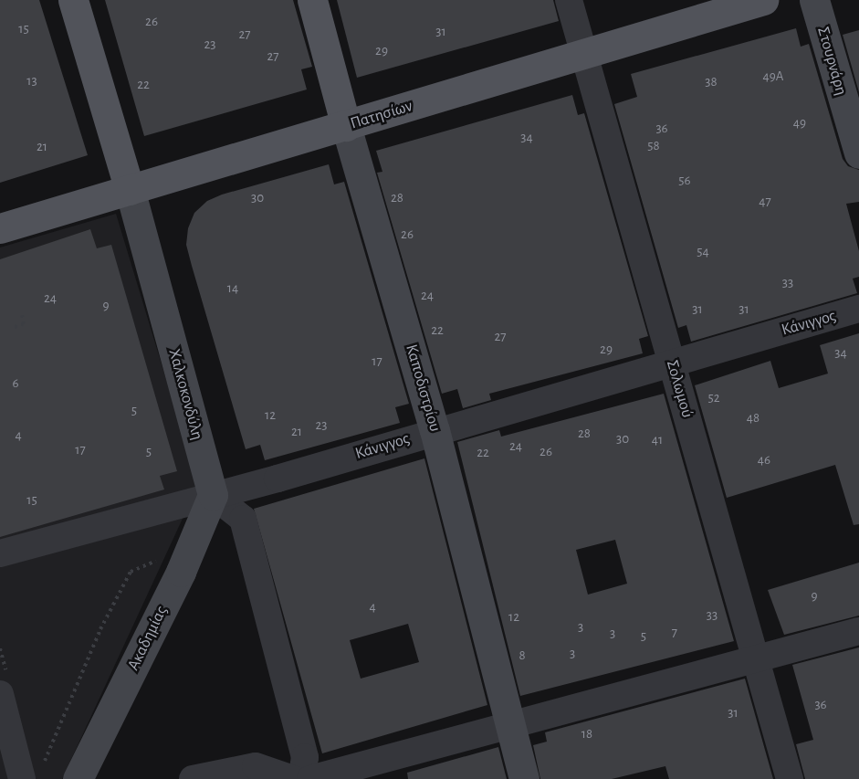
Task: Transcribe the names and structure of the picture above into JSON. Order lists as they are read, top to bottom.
{
  "streets": {
    "main road": [
      "Στουρνάρη",
      "Πατησίων",
      "Καποδιστρίου",
      "Χαλκοκονδύλη",
      "Ακαδημίας"
    ],
    "street": ["Κάνιγγος", "Σολωμού"]
  },
  "crossings": [
    ["Πατησίων", "Καποδιστρίου"],
    ["Πατησίων", "Σολωμού"],
    ["Πατησίων", "Χαλκοκονδύλη"],
    ["Κάνιγγος", "Καποδιστρίου"],
    ["Κάνιγγος", "Σολωμού"],
    ["Κάνιγγος", "Χαλκοκονδύλη"],
    ["Κάνιγγος", "Ακαδημίας"],
    ["Χαλκοκονδύλη", "Ακαδημίας"]
  ],
  "house_numbers": [
    "26",
    "15",
    "31",
    "27",
    "23",
    "29",
    "27",
    "49A",
    "13",
    "38",
    "22",
    "49",
    "36",
    "34",
    "58",
    "21",
    "56",
    "30",
    "28",
    "47",
    "26",
    "54",
    "33",
    "14",
    "24",
    "24",
    "9",
    "31",
    "31",
    "22",
    "27",
    "29",
    "34",
    "17",
    "6",
    "52",
    "5",
    "12",
    "48",
    "23",
    "21",
    "28",
    "4",
    "30",
    "41",
    "24",
    "17",
    "5",
    "26",
    "22",
    "46",
    "15",
    "9",
    "4",
    "33",
    "12",
    "3",
    "7",
    "3",
    "5",
    "3",
    "8",
    "36",
    "31",
    "18"
  ]
}
